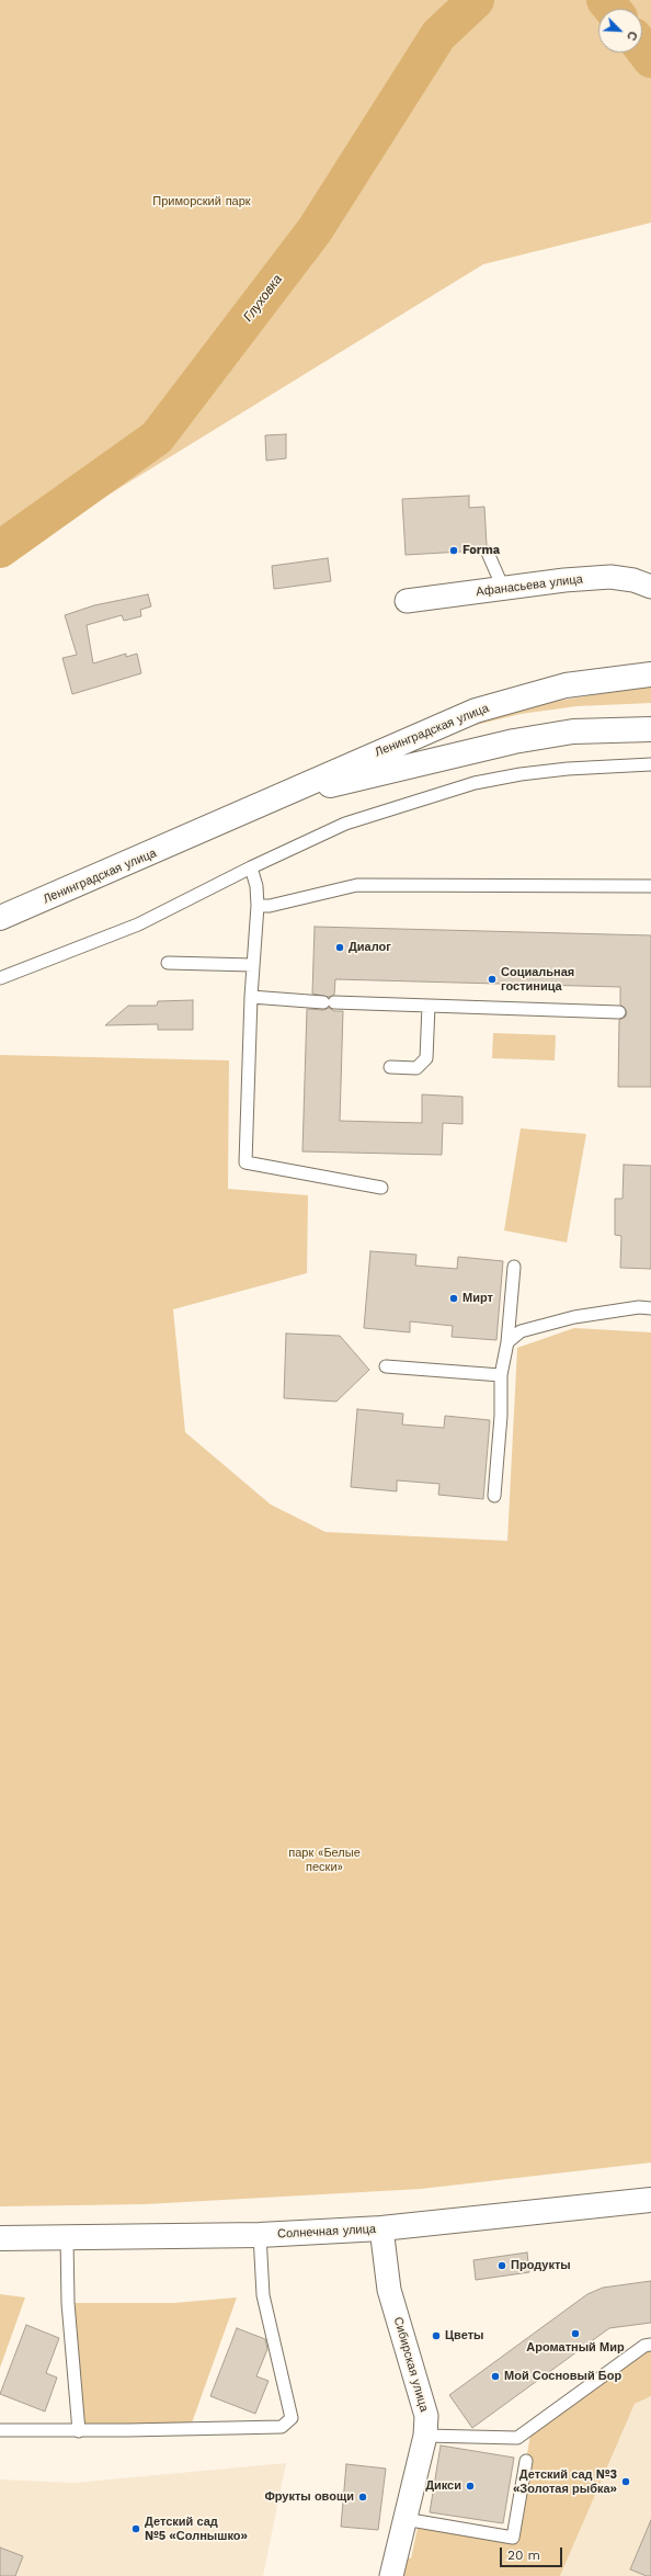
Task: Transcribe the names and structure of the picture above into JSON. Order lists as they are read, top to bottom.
{
  "streets": {
    "main road": ["Ленинградская улица", "Солнечная улица"],
    "street": ["Афанасьева улица", "Сибирская улица"]
  },
  "crossings": [
    ["Солнечная улица", "Сибирская улица"]
  ],
  "water": ["Глуховка"],
  "parks": ["Приморский парк", "парк «Белые пески»"],
  "places": [
    "Forma",
    "Диалог",
    "Социальная гостиница",
    "Мирт",
    "Продукты",
    "Ароматный Мир",
    "Цветы",
    "Мой Сосновый Бор",
    "Детский сад №3 «Золотая рыбка»",
    "Дикси",
    "Фрукты овощи",
    "Детский сад №5 «Солнышко»"
  ],
  "scale_bar": "20 m",
  "north": "bottom right"
}
